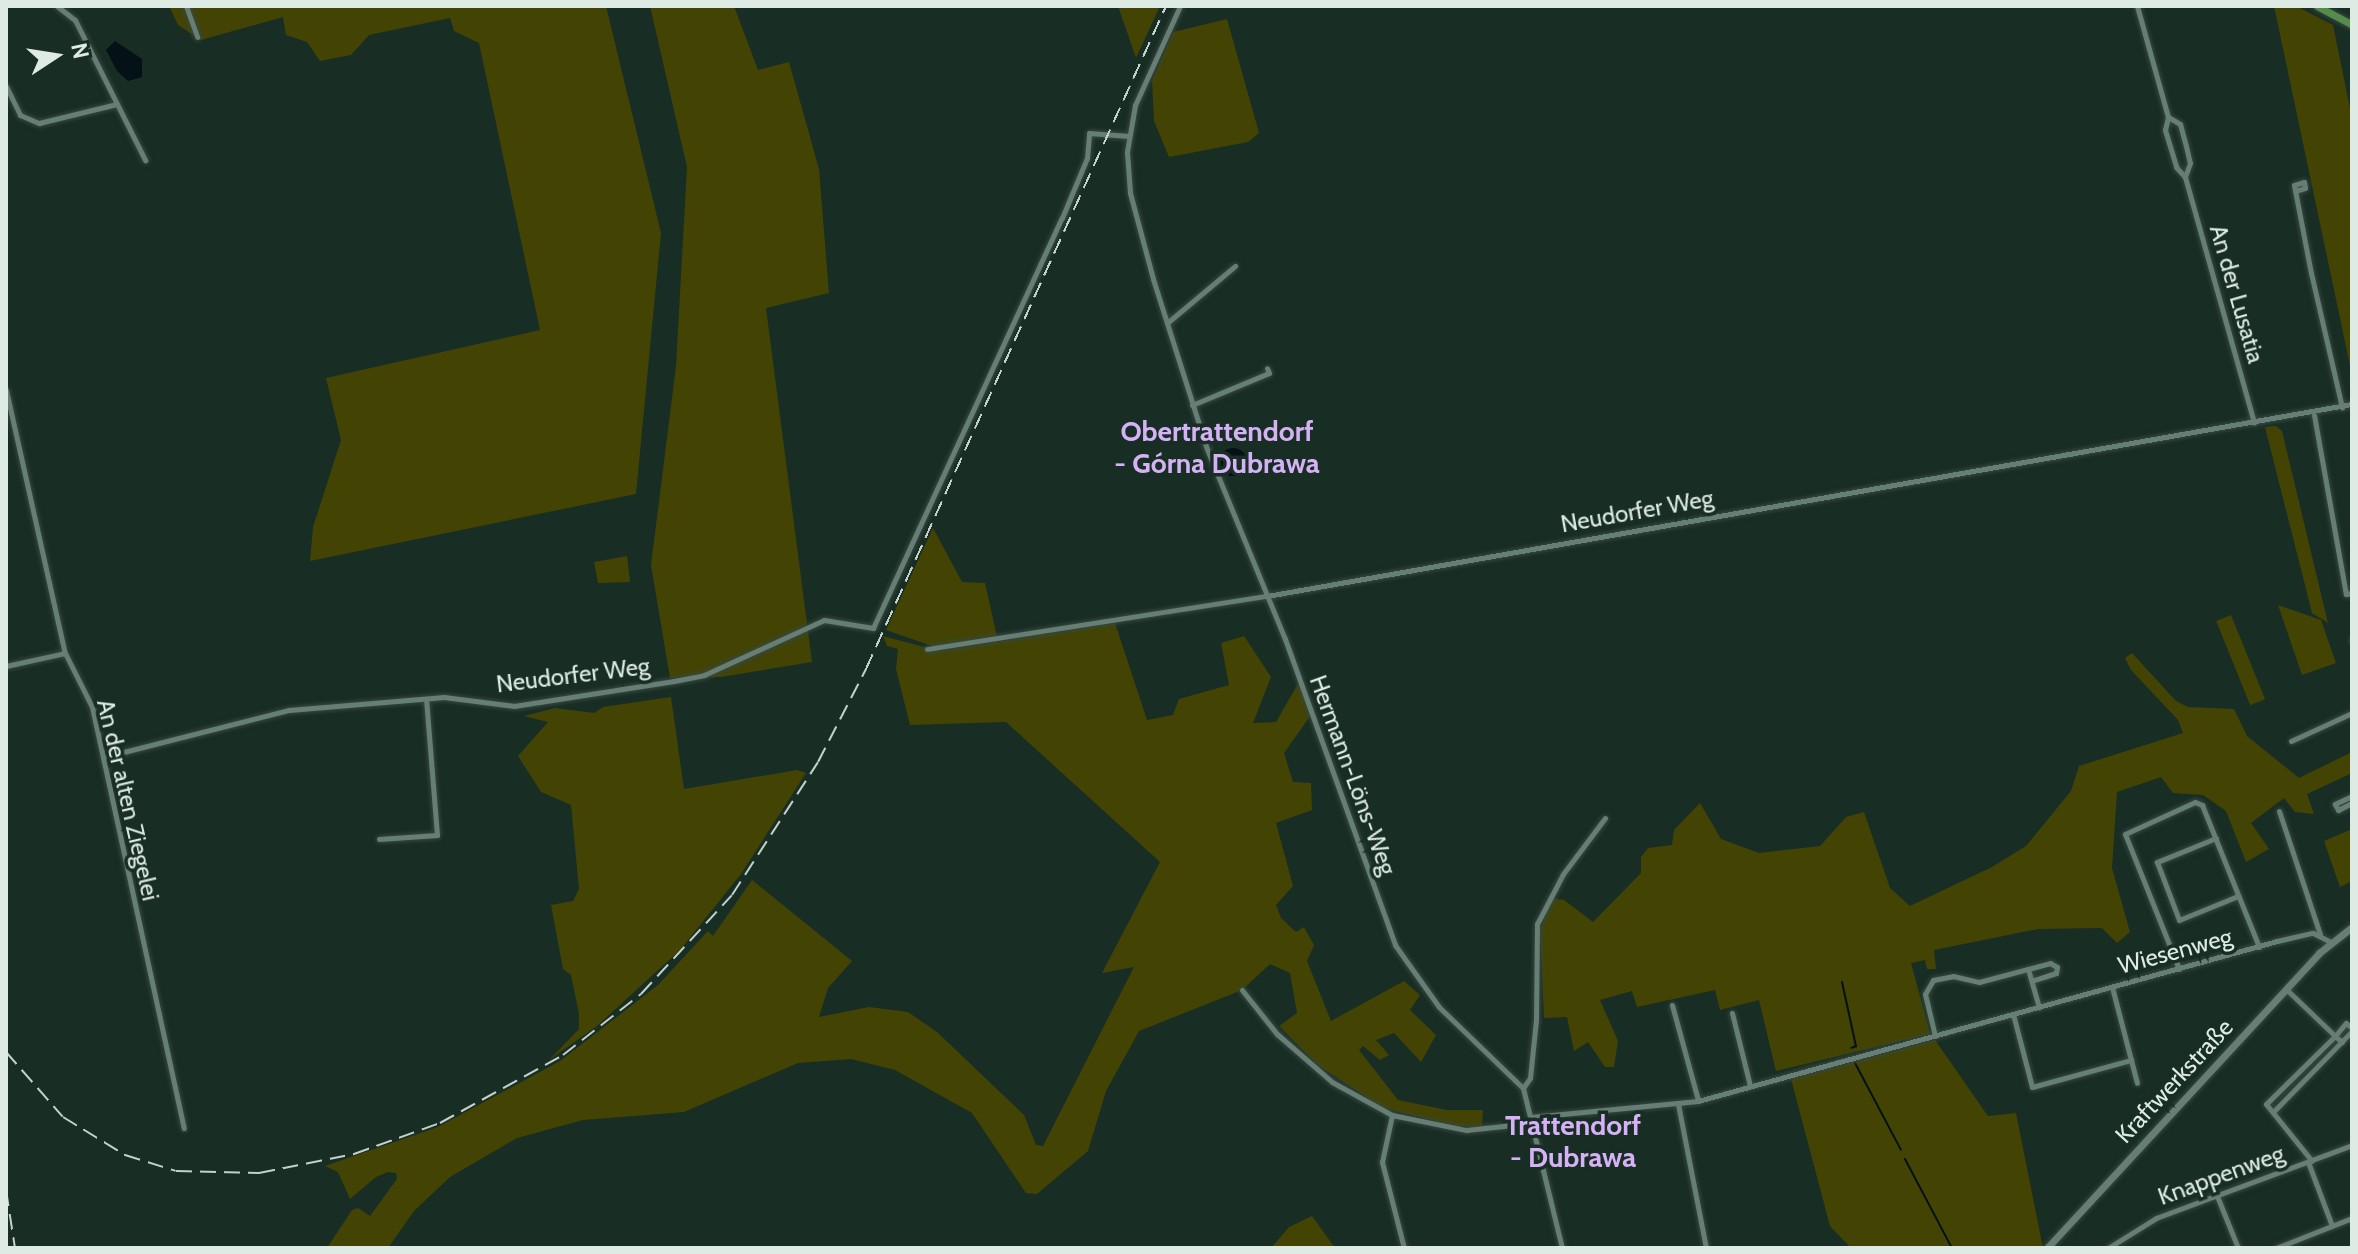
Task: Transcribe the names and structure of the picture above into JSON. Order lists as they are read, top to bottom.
{
  "streets": {
    "main road": ["Kraftwerkstraße"],
    "street": [
      "An der Lusatia",
      "Neudorfer Weg",
      "Hermann-Löns-Weg",
      "An der alten Ziegelei",
      "Wiesenweg",
      "Knappenweg"
    ]
  },
  "crossings": [
    ["An der Lusatia", "Neudorfer Weg"],
    ["Neudorfer Weg", "Hermann-Löns-Weg"],
    ["Neudorfer Weg", "An der alten Ziegelei"]
  ],
  "districts": ["Obertrattendorf - Górna Dubrawa", "Trattendorf - Dubrawa"],
  "north": "right"
}
